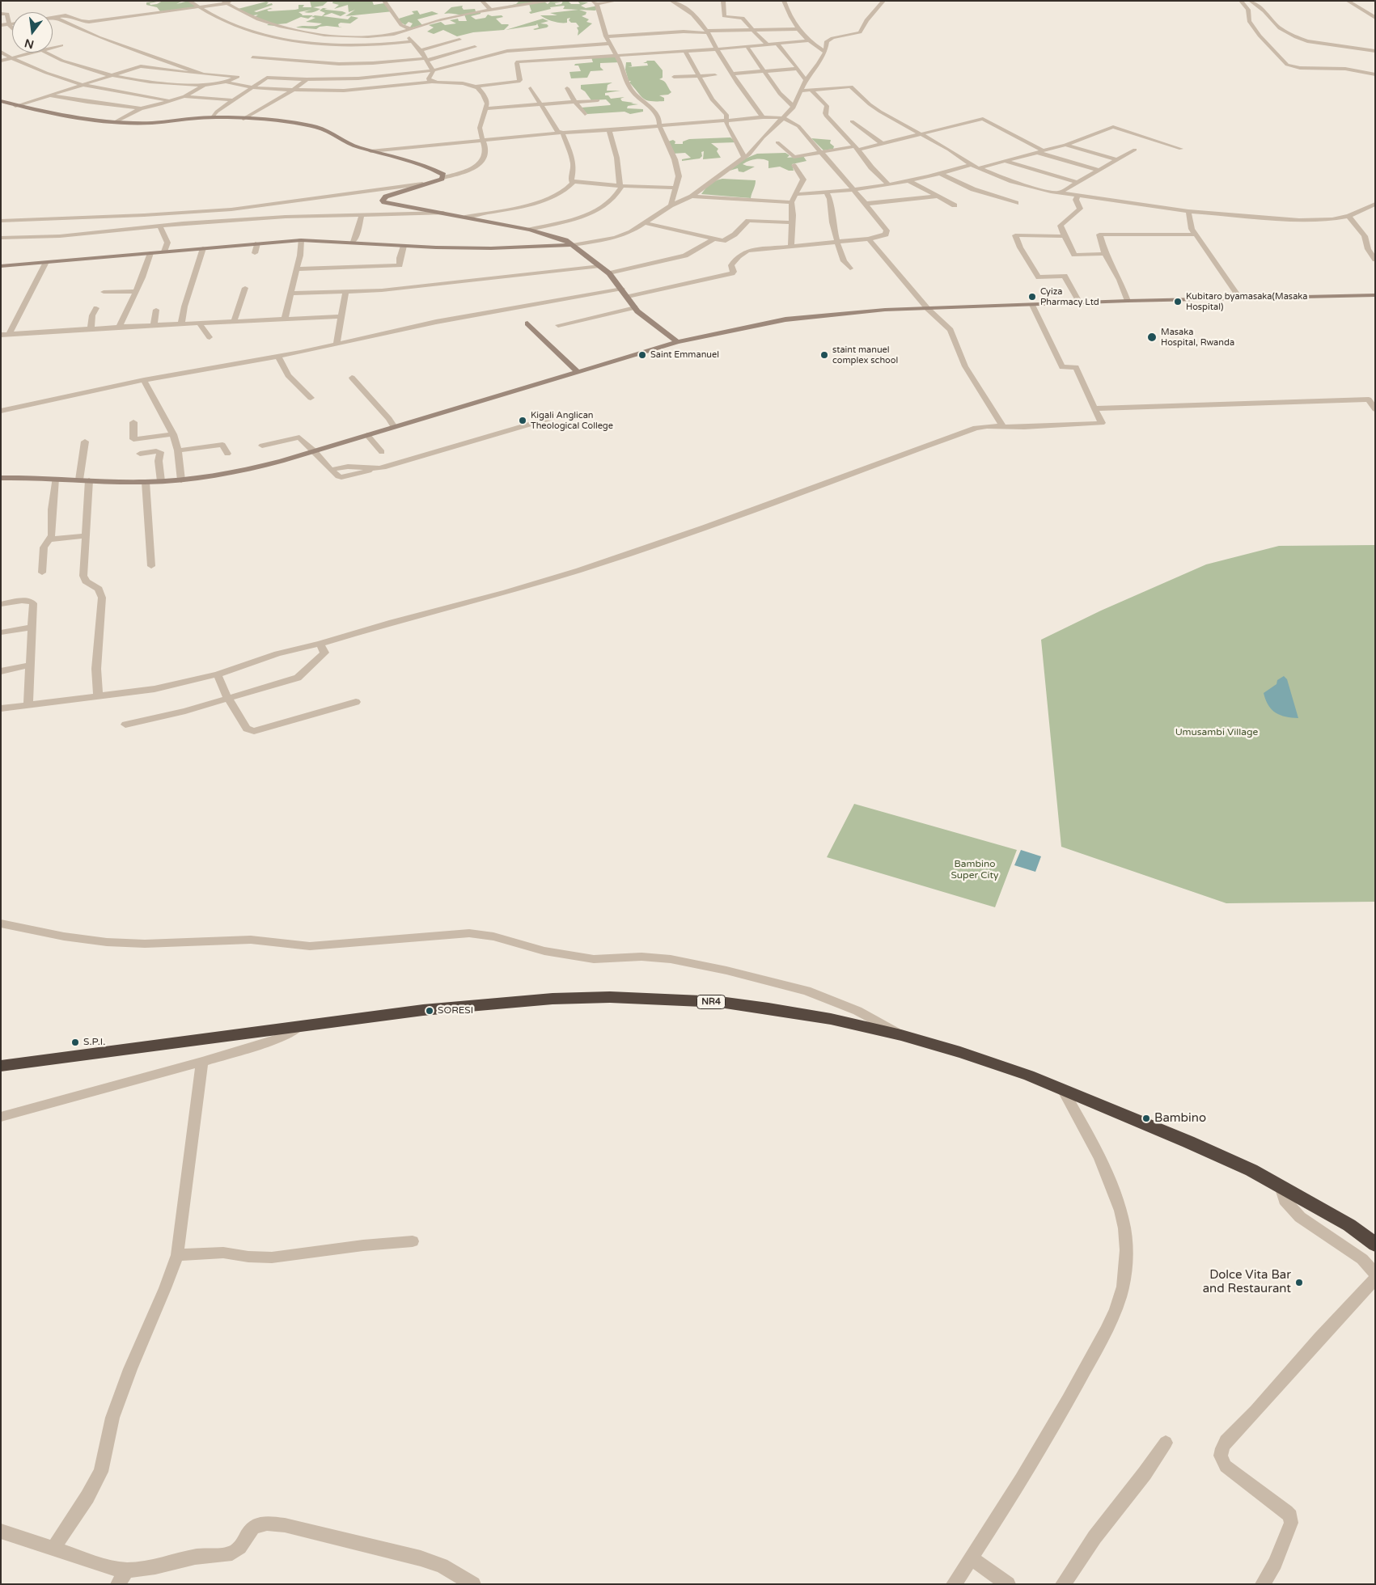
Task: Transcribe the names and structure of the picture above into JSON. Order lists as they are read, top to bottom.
{
  "streets": {
    "highway": ["NR4"]
  },
  "parks": ["Umusambi Village", "Bambino Super City"],
  "places": [
    "Cyiza Pharmacy Ltd",
    "Kubitaro byamasaka(Masaka Hospital)",
    "Masaka Hospital, Rwanda",
    "Saint Emmanuel",
    "staint manuel complex school",
    "Kigali Anglican Theological College",
    "SORESI",
    "S.P.I.",
    "Bambino",
    "Dolce Vita Bar and Restaurant"
  ],
  "north": "bottom"
}
